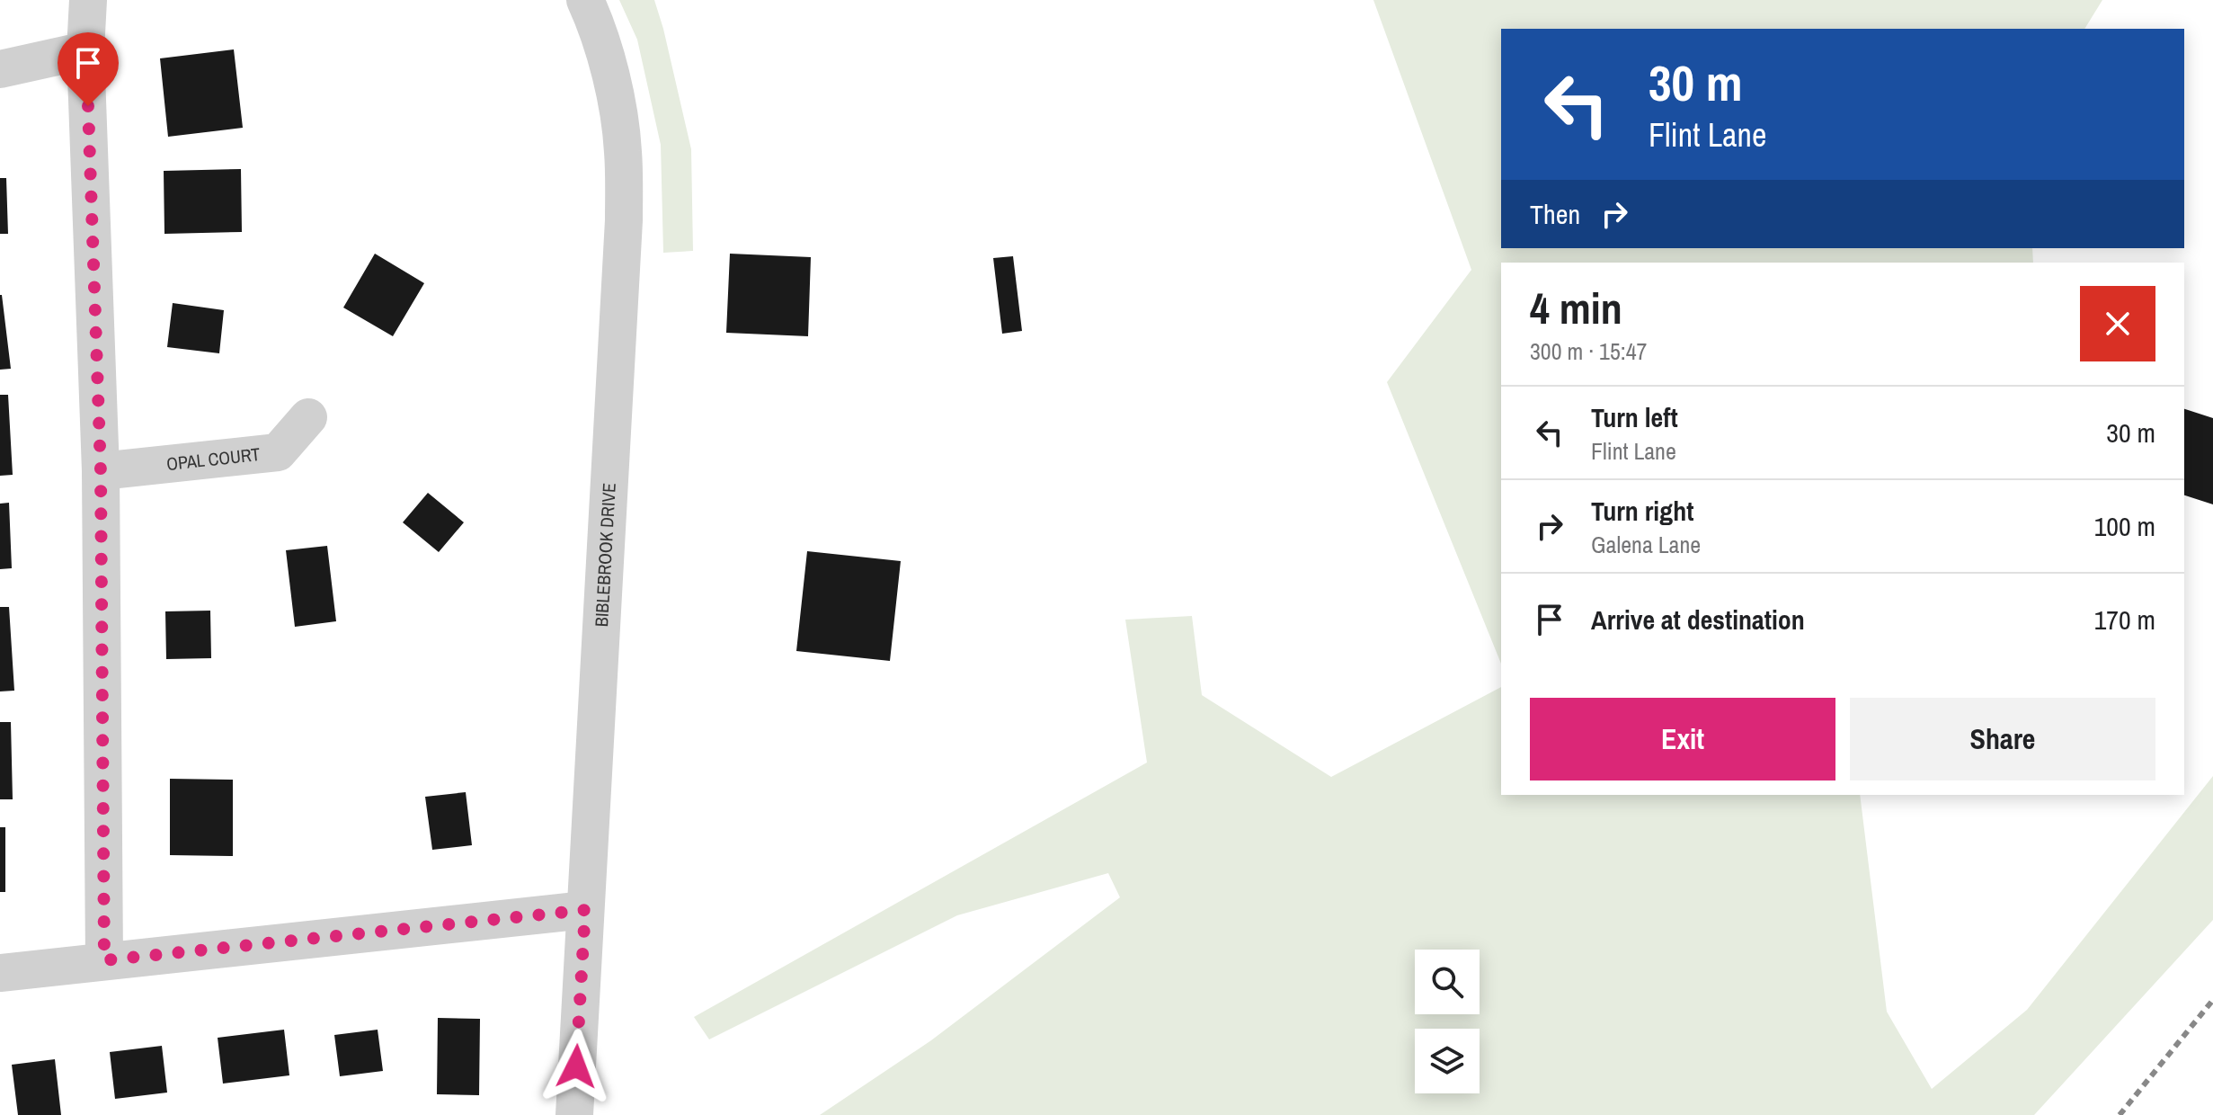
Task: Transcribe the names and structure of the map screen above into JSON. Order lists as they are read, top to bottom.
{
  "streets": {
    "street": ["OPAL COURT", "BIBLEBROOK DRIVE"]
  },
  "page": {
    "turn": ["30 m", "Flint Lane"],
    "then": "Then",
    "heading": ["4 min", "300 m · 15:47"],
    "list": [
      {
        "name": "Turn left",
        "note": "Flint Lane",
        "value": "30 m"
      },
      {
        "name": "Turn right",
        "note": "Galena Lane",
        "value": "100 m"
      },
      {
        "name": "Arrive at destination",
        "value": "170 m"
      }
    ],
    "buttons": ["Exit", "Share"]
  }
}
